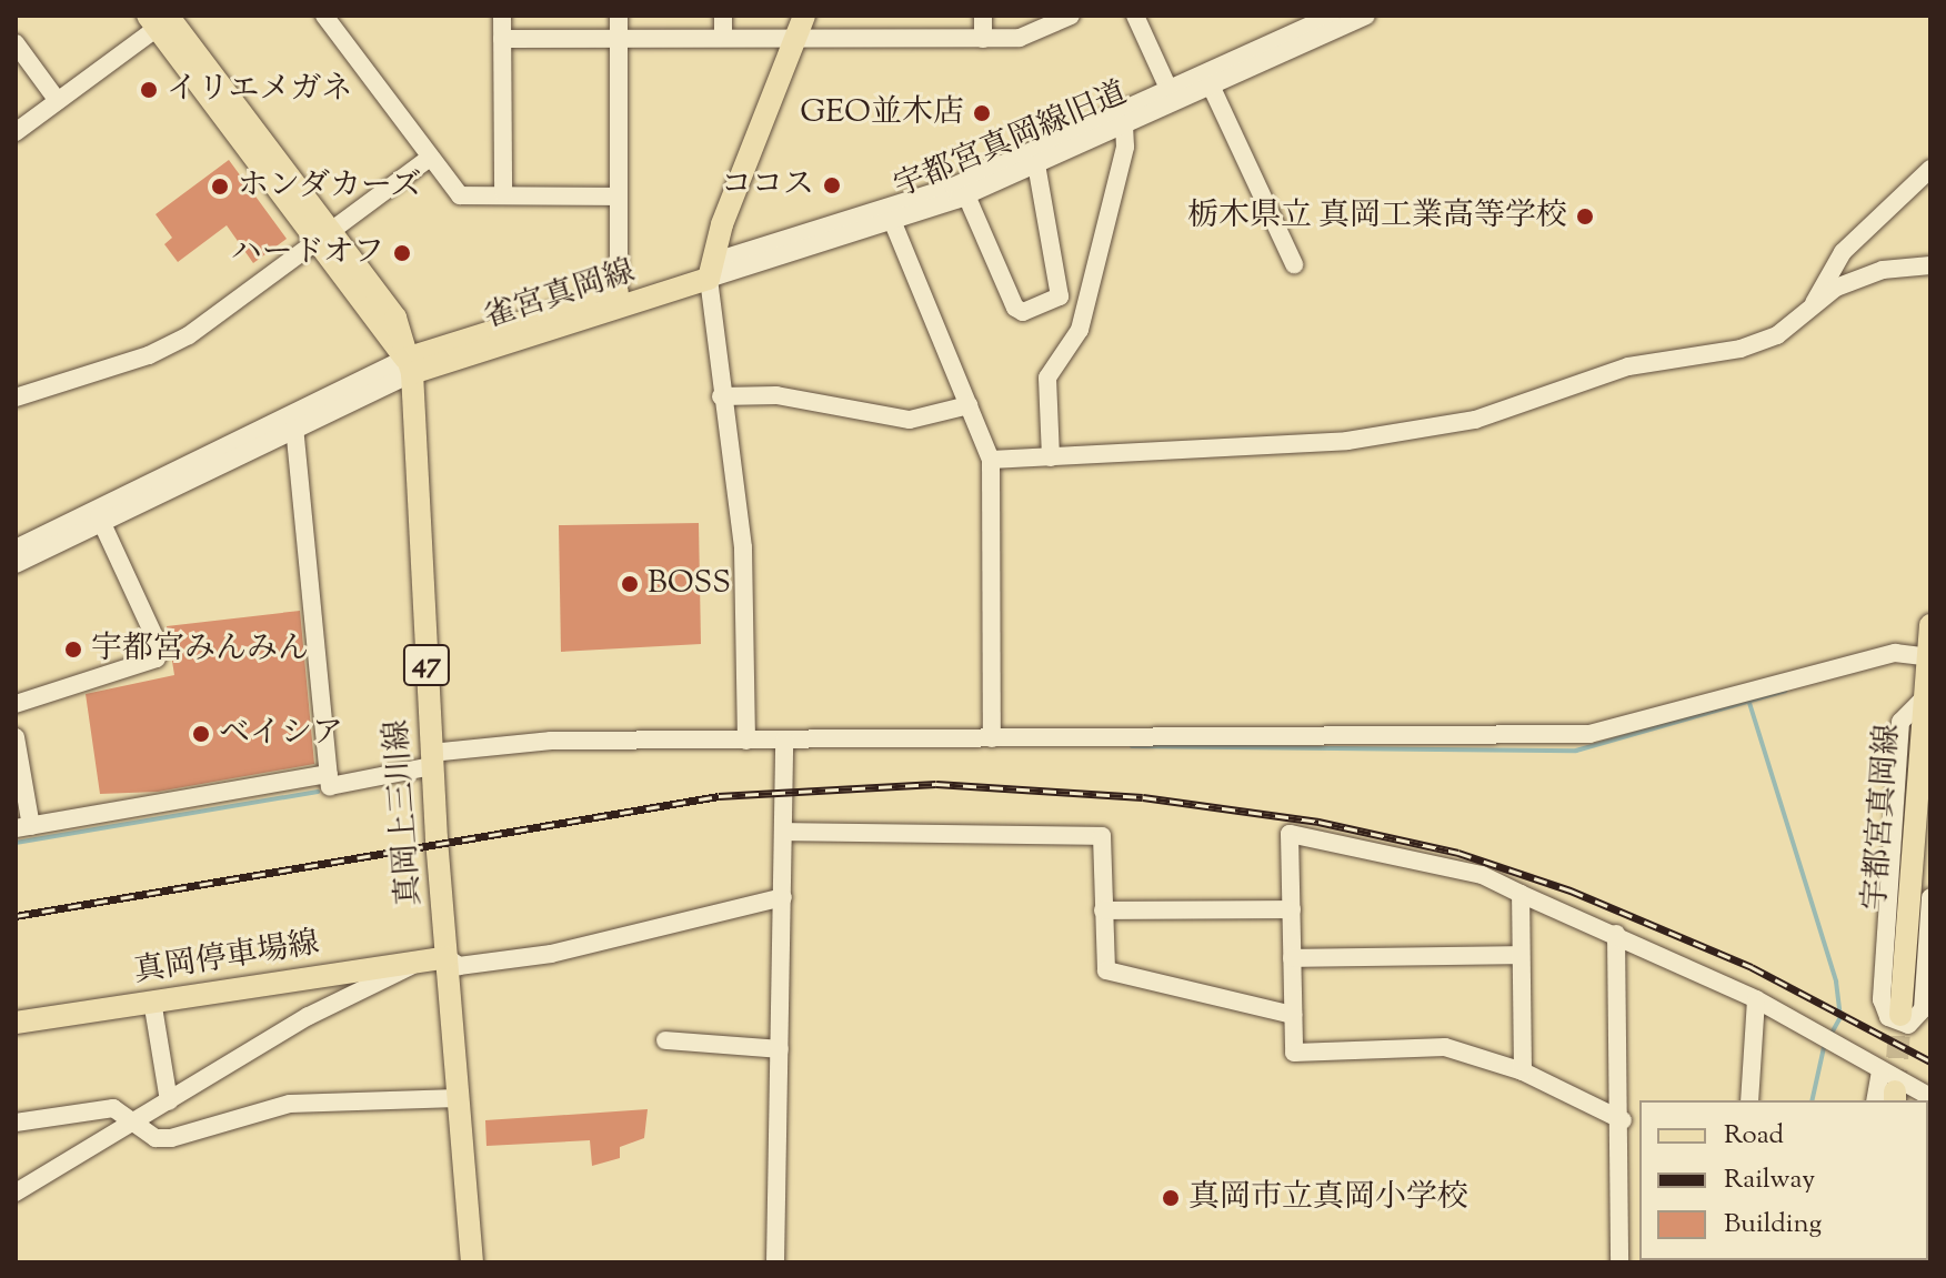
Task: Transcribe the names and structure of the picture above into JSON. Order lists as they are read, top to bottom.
{
  "streets": {
    "main road": [
      "雀宮真岡線",
      "47",
      "真岡上三川線",
      "宇都宮真岡線",
      "真岡停車場線"
    ],
    "street": ["宇都宮真岡線旧道"]
  },
  "crossings": [
    ["宇都宮真岡線旧道", "雀宮真岡線"],
    ["雀宮真岡線", "真岡上三川線"],
    ["真岡上三川線", "真岡停車場線"]
  ],
  "places": [
    "イリエメガネ",
    "GEO並木店",
    "ココス",
    "ホンダカーズ",
    "栃木県立 真岡工業高等学校",
    "ハードオフ",
    "BOSS",
    "宇都宮みんみん",
    "ベイシア",
    "真岡市立真岡小学校"
  ],
  "legend": ["Road", "Railway", "Building"]
}
